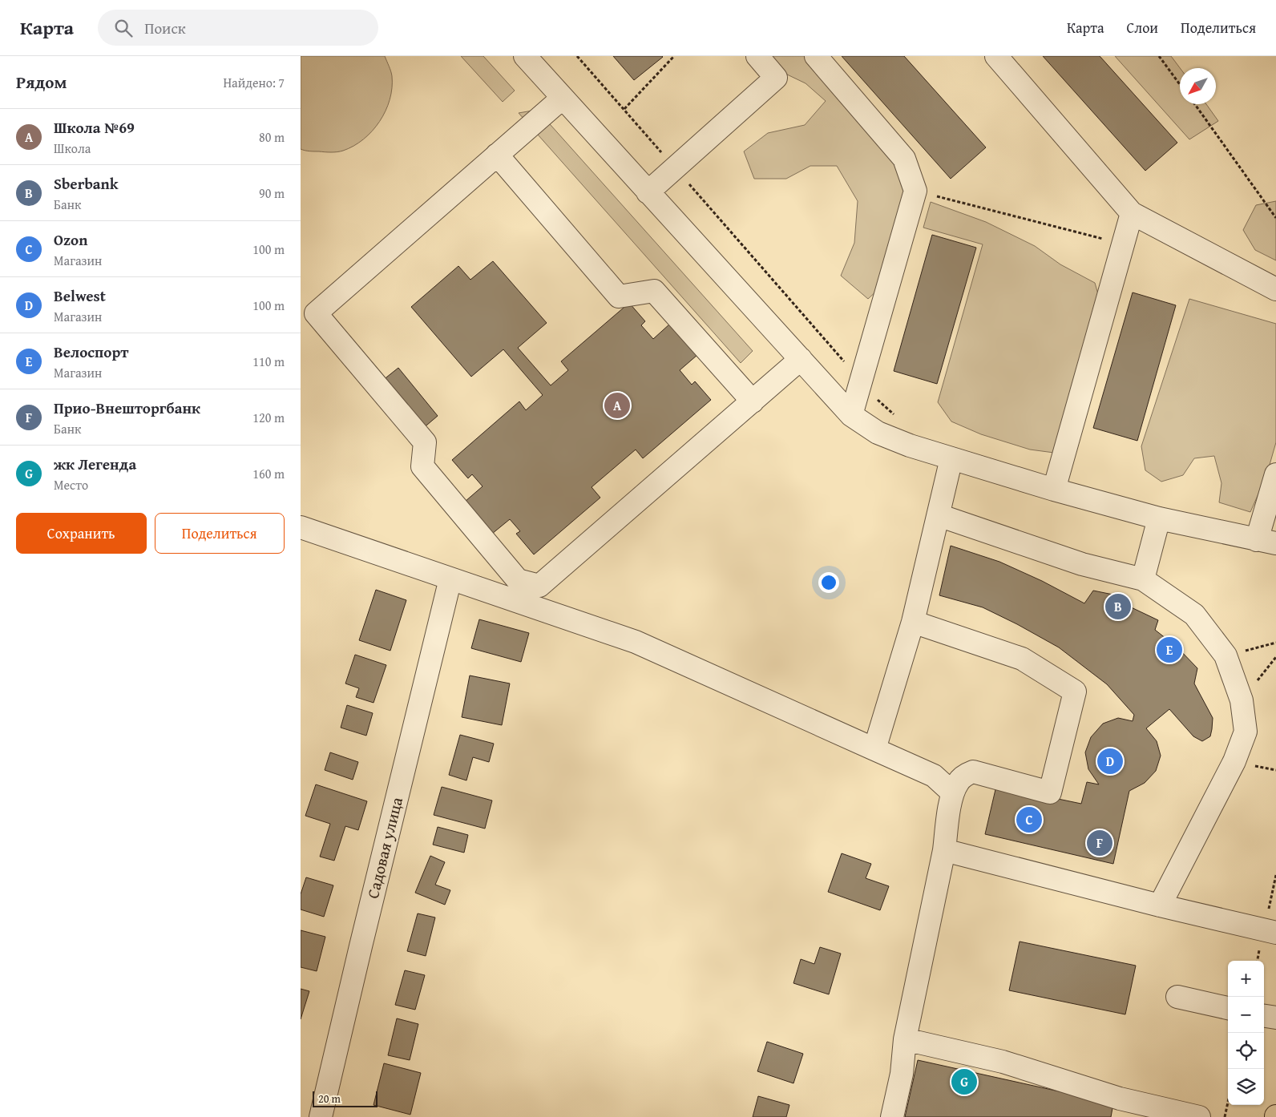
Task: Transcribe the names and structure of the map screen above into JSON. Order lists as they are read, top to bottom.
{
  "streets": {
    "street": ["Садовая улица"]
  },
  "scale_bar": "20 m",
  "north": "bottom left",
  "page": {
    "header": "Карта",
    "search": "Поиск",
    "nav": ["Карта", "Слои", "Поделиться"],
    "heading": ["Рядом", "Найдено: 7"],
    "list": [
      {
        "mark": "A",
        "name": "Школа №69",
        "note": "Школа",
        "value": "80 m"
      },
      {
        "mark": "B",
        "name": "Sberbank",
        "note": "Банк",
        "value": "90 m"
      },
      {
        "mark": "C",
        "name": "Ozon",
        "note": "Магазин",
        "value": "100 m"
      },
      {
        "mark": "D",
        "name": "Belwest",
        "note": "Магазин",
        "value": "100 m"
      },
      {
        "mark": "E",
        "name": "Велоспорт",
        "note": "Магазин",
        "value": "110 m"
      },
      {
        "mark": "F",
        "name": "Прио-Внешторгбанк",
        "note": "Банк",
        "value": "120 m"
      },
      {
        "mark": "G",
        "name": "жк Легенда",
        "note": "Место",
        "value": "160 m"
      }
    ],
    "pins": [
      "A",
      "B",
      "E",
      "D",
      "C",
      "F",
      "G"
    ],
    "buttons": ["Сохранить", "Поделиться"],
    "map_buttons": ["+", "−"],
    "scale": "20 m"
  }
}
